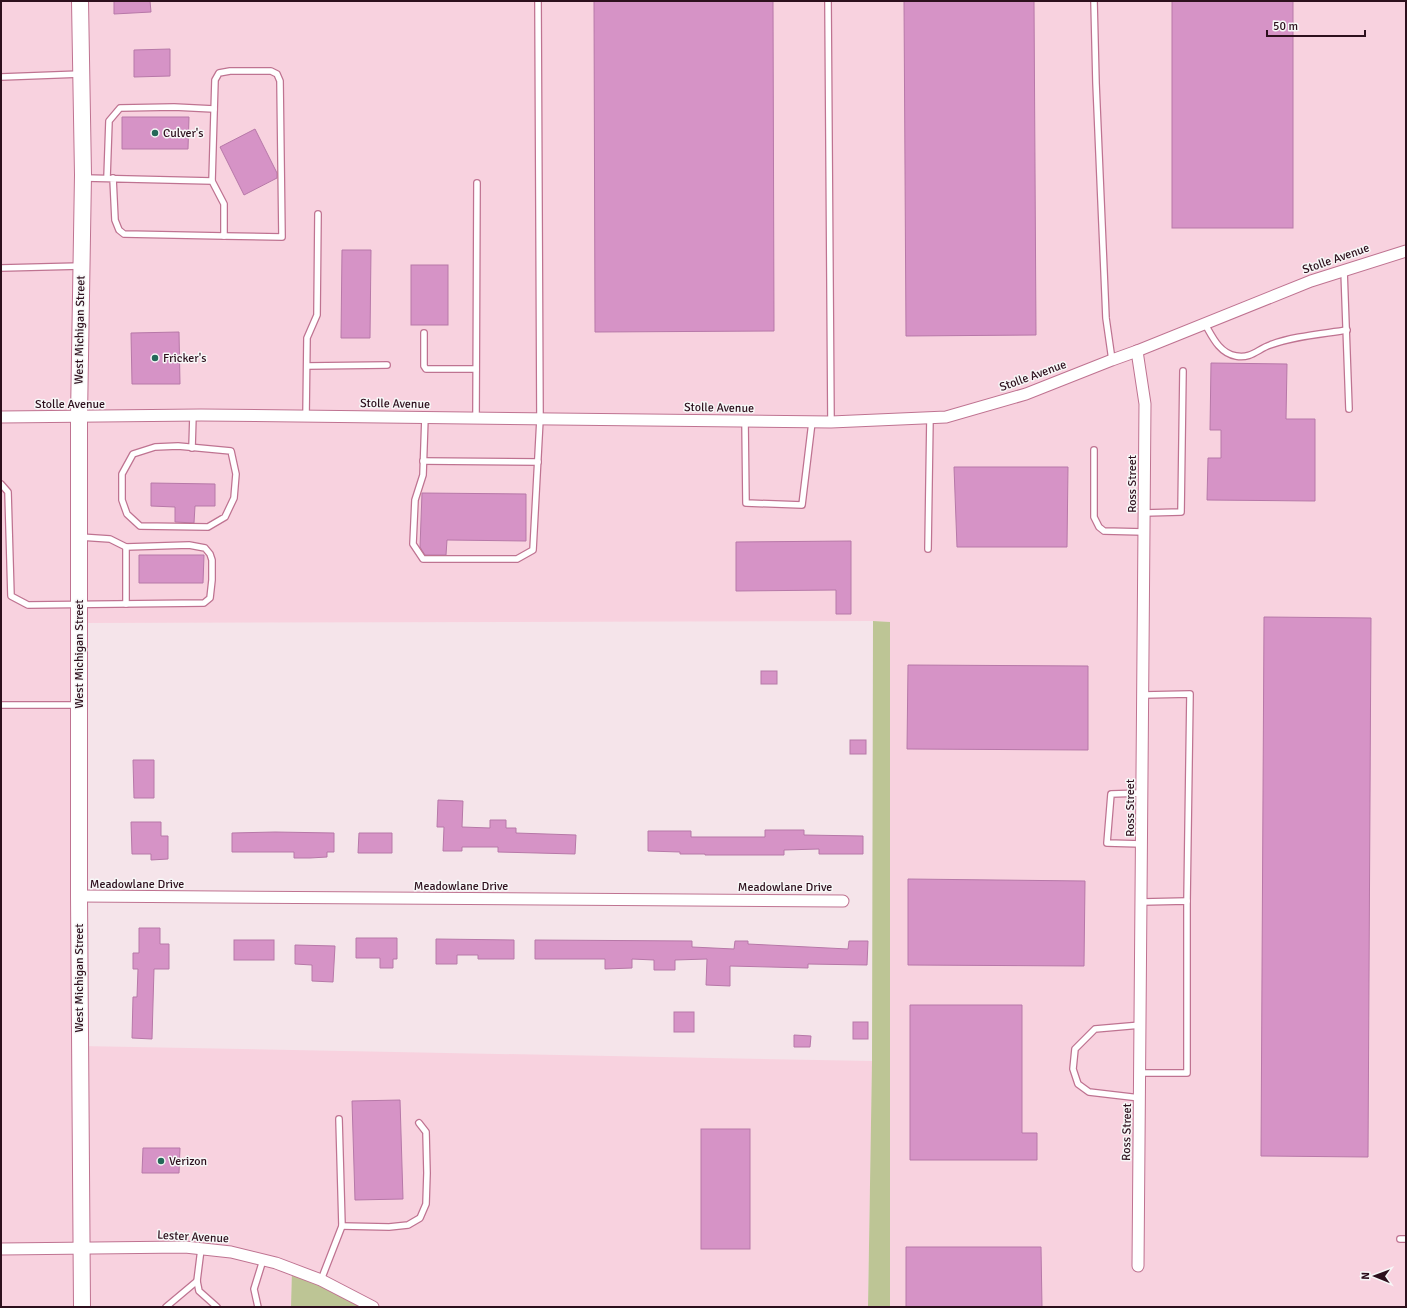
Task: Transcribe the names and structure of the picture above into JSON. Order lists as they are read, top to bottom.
{
  "streets": {
    "main road": ["West Michigan Street"],
    "street": [
      "Stolle Avenue",
      "Ross Street",
      "Meadowlane Drive",
      "Lester Avenue"
    ]
  },
  "crossings": [
    ["Stolle Avenue", "West Michigan Street"],
    ["Stolle Avenue", "Ross Street"],
    ["West Michigan Street", "Meadowlane Drive"],
    ["West Michigan Street", "Lester Avenue"]
  ],
  "places": ["Culver's", "Fricker's", "Verizon"],
  "scale_bar": "50 m",
  "north": "left"
}
